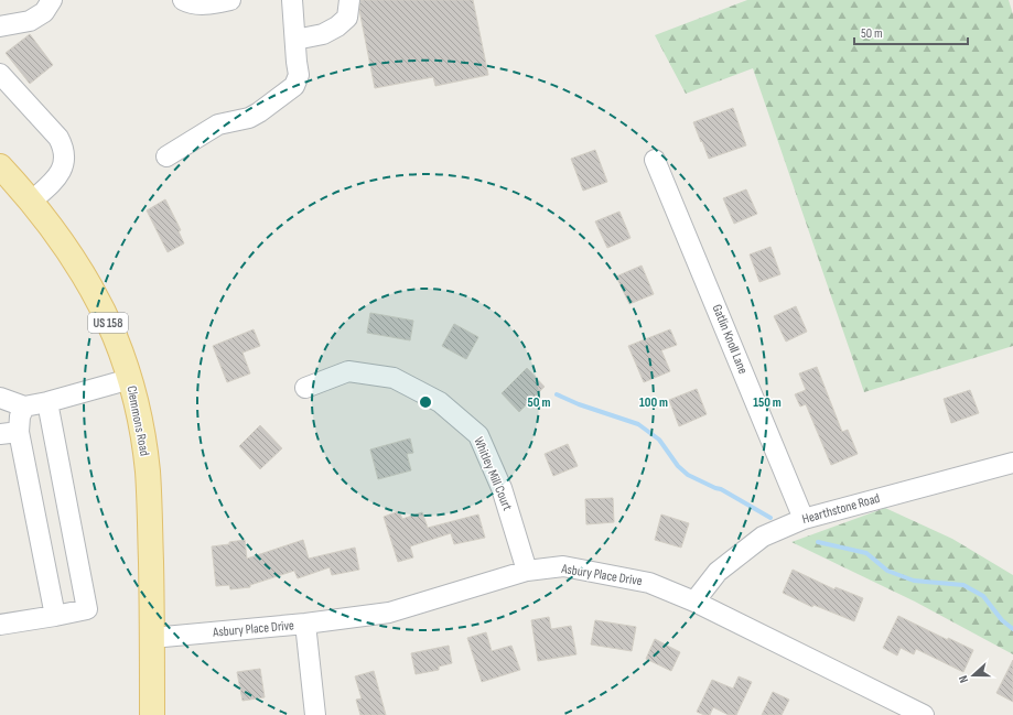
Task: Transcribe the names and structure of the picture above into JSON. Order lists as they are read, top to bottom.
{
  "streets": {
    "main road": ["US 158", "Clemmons Road"],
    "street": [
      "Gatlin Knoll Lane",
      "Whitley Mill Court",
      "Hearthstone Road",
      "Asbury Place Drive"
    ]
  },
  "crossings": [
    ["Gatlin Knoll Lane", "Hearthstone Road"],
    ["Clemmons Road", "Asbury Place Drive"],
    ["Whitley Mill Court", "Asbury Place Drive"],
    ["Hearthstone Road", "Asbury Place Drive"]
  ],
  "scale_bar": "50 m",
  "north": "left",
  "rings": ["50 m", "100 m", "150 m"]
}
